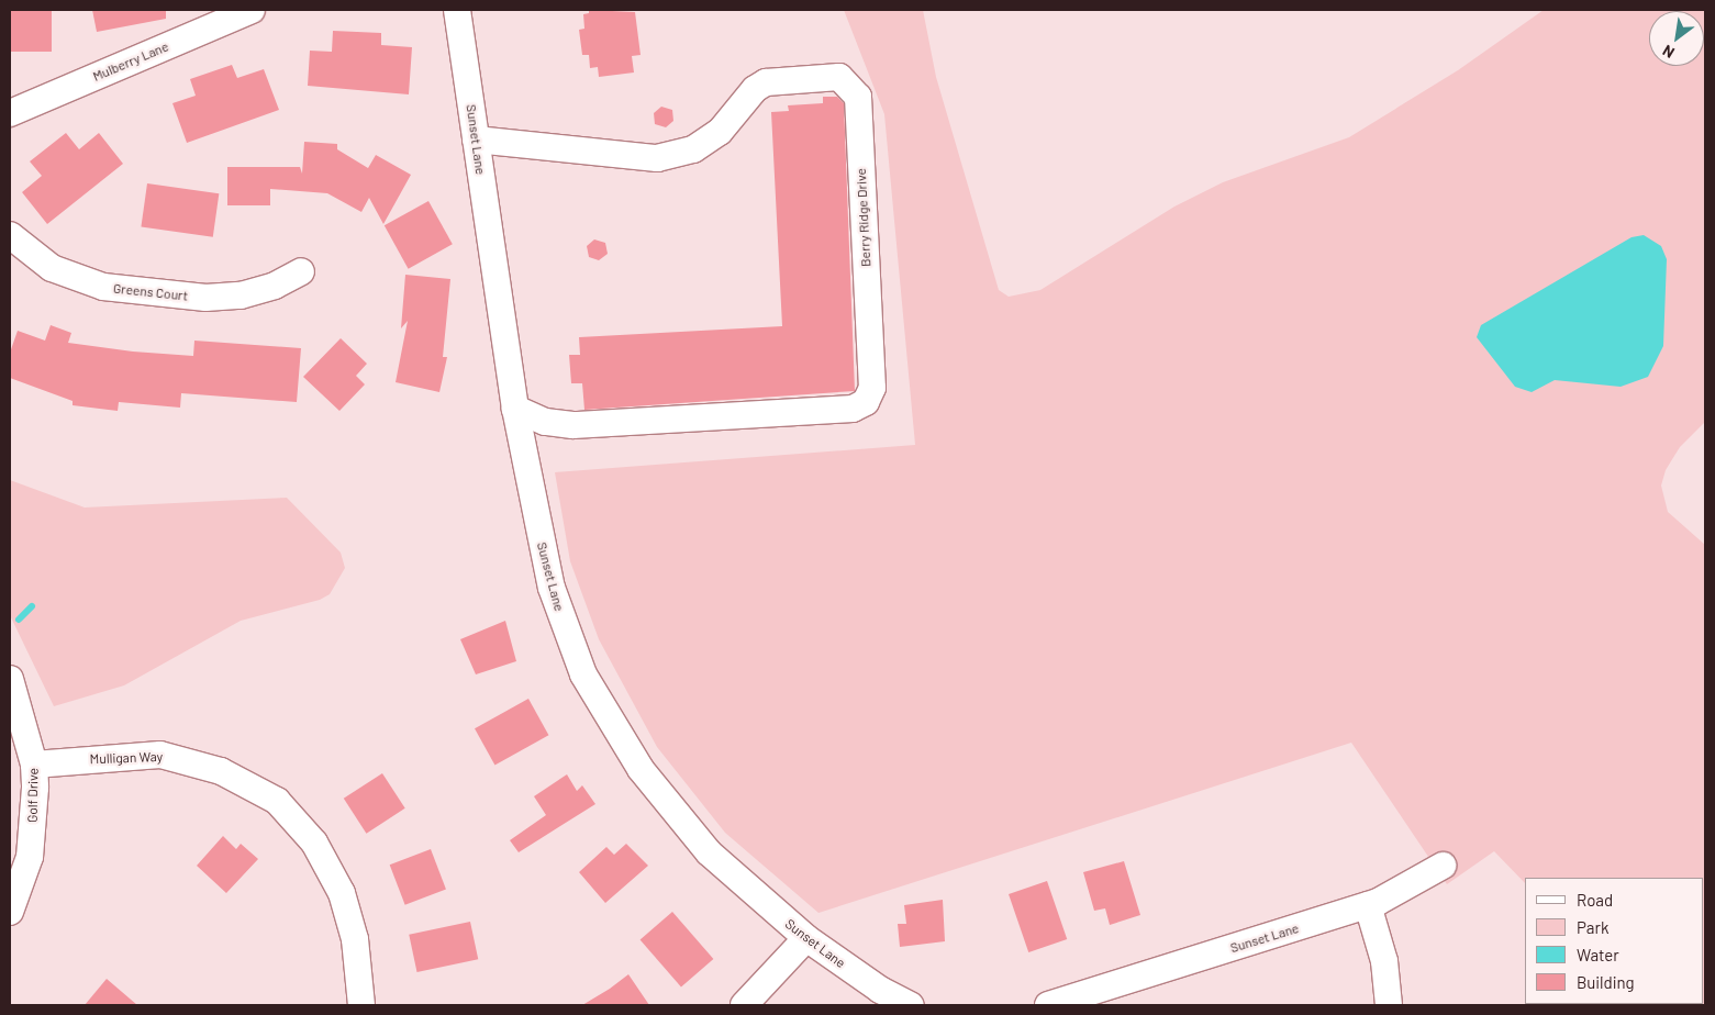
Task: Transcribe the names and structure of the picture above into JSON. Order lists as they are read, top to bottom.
{
  "streets": {
    "street": [
      "Mulberry Lane",
      "Sunset Lane",
      "Berry Ridge Drive",
      "Greens Court",
      "Mulligan Way",
      "Golf Drive"
    ]
  },
  "crossings": [
    ["Sunset Lane", "Berry Ridge Drive"],
    ["Mulligan Way", "Golf Drive"]
  ],
  "legend": [
    "Road",
    "Park",
    "Water",
    "Building"
  ],
  "north": "bottom left"
}
